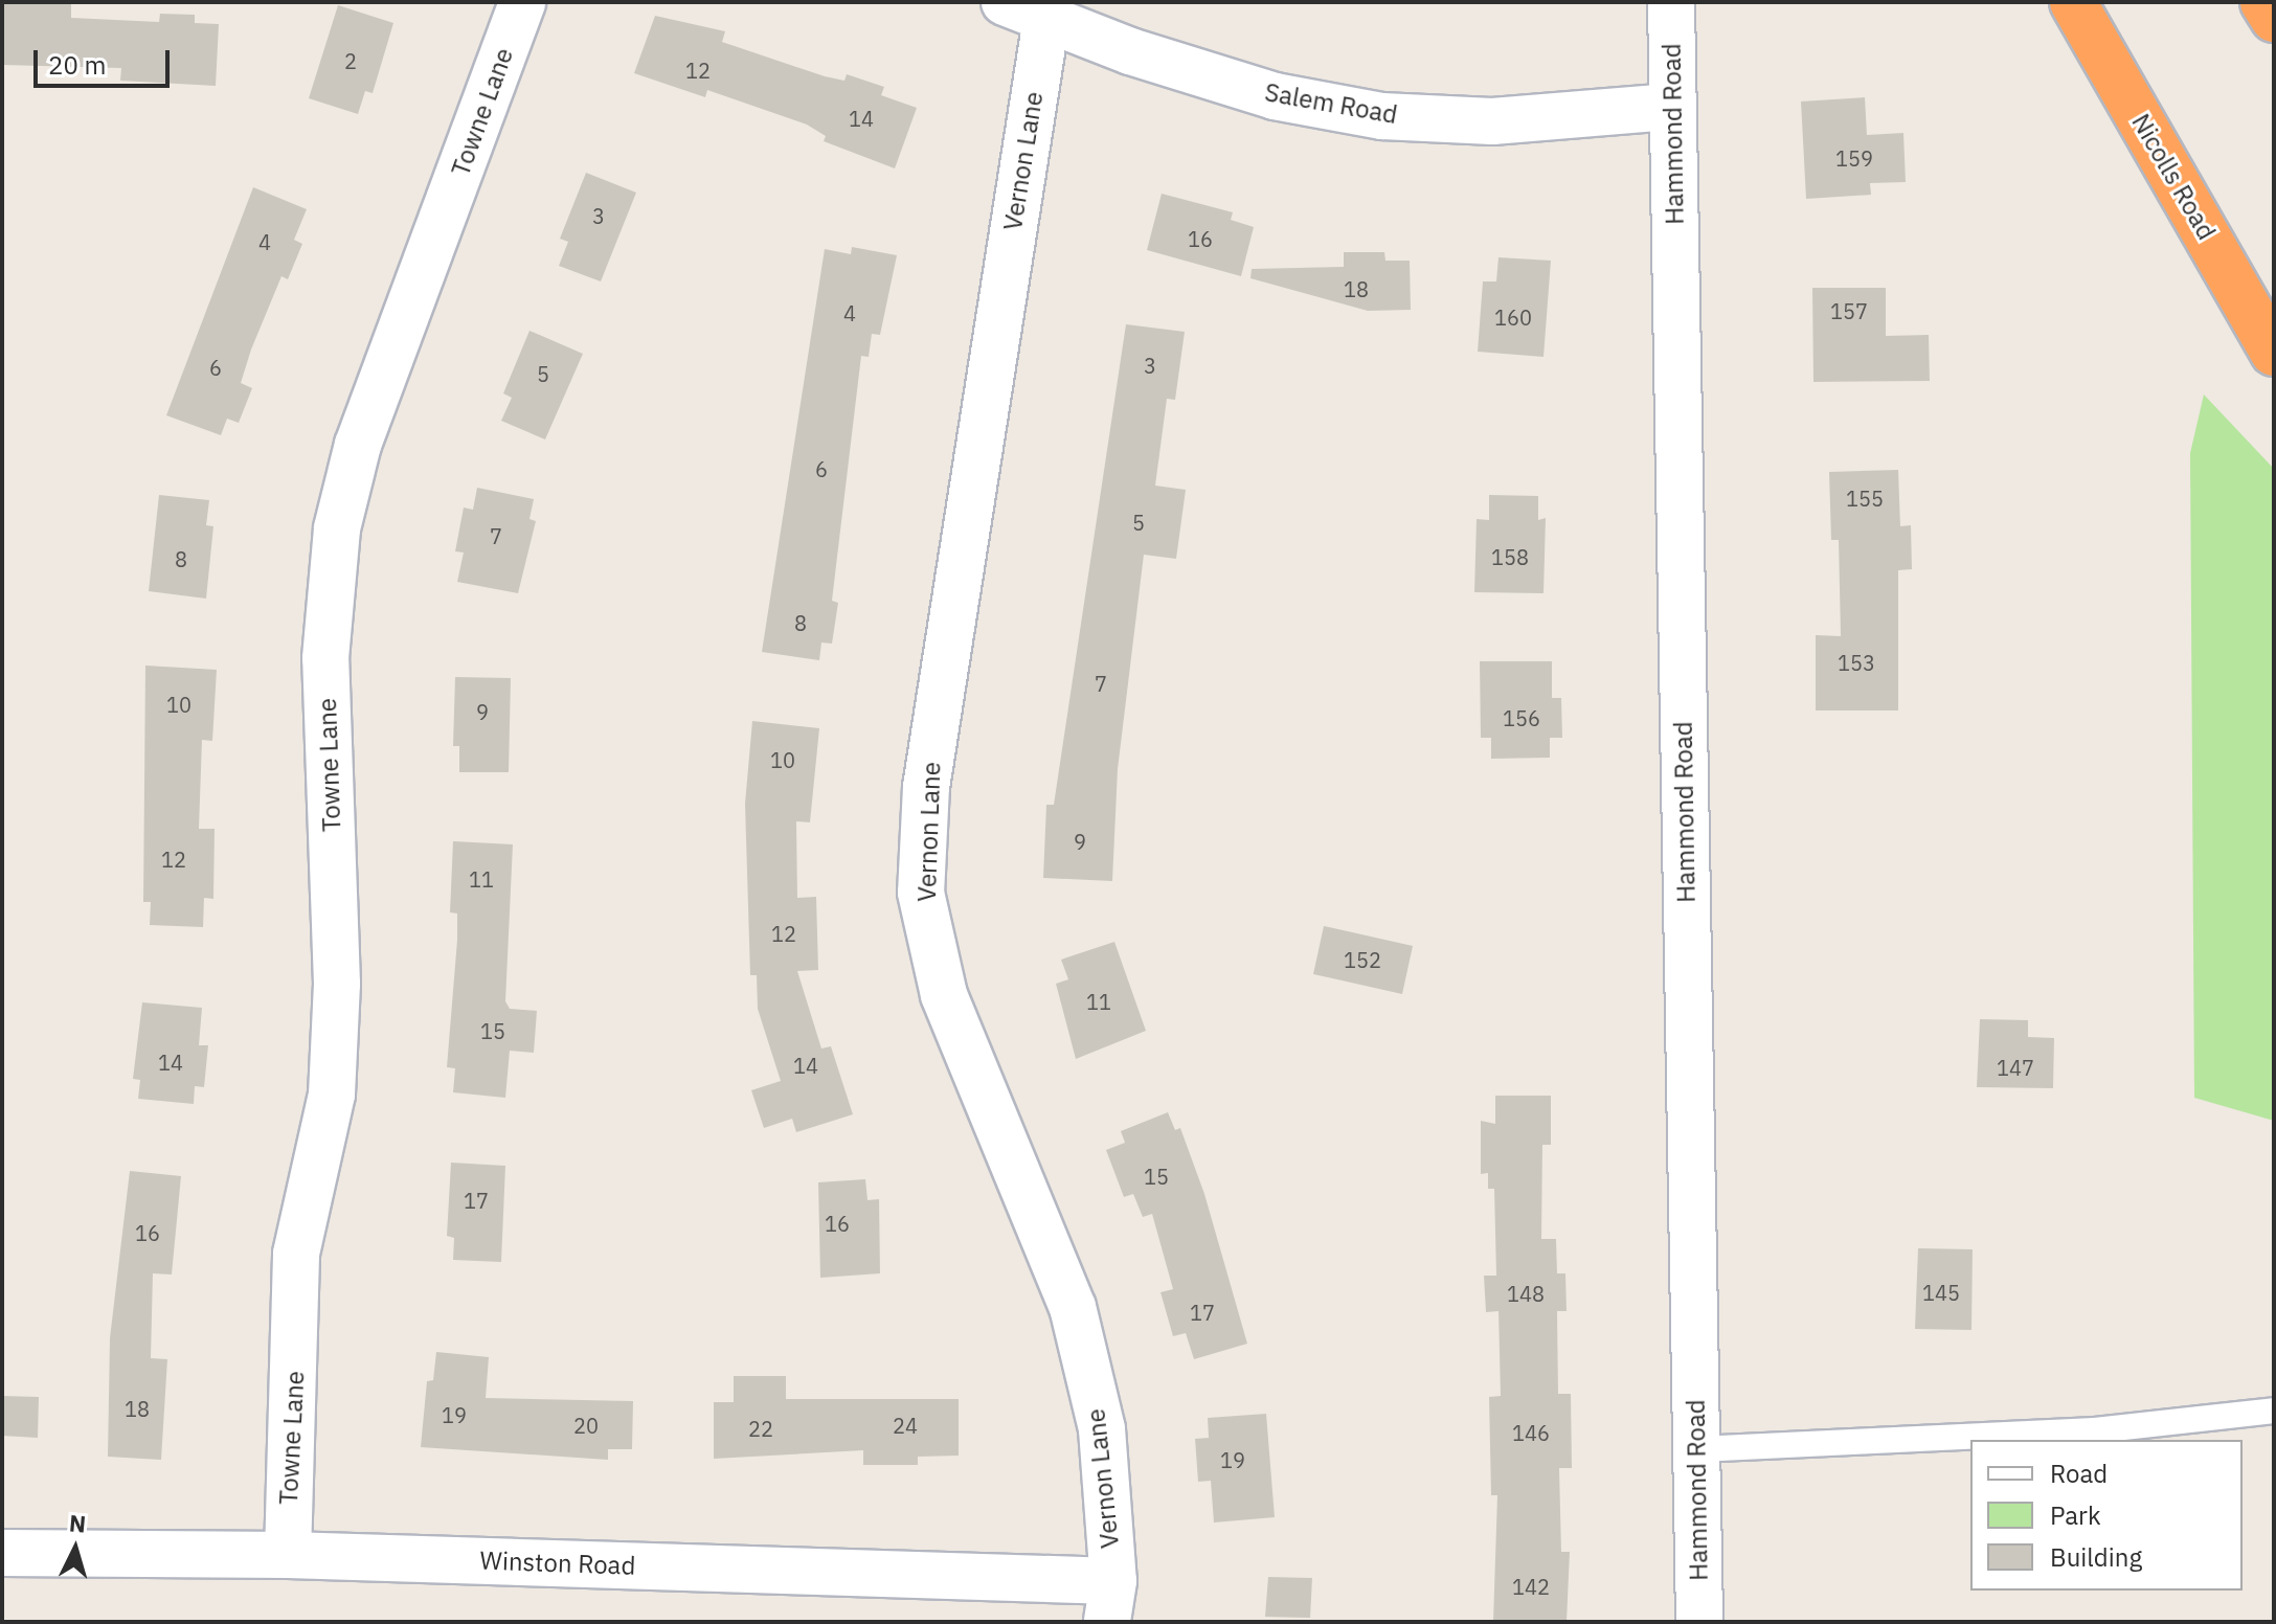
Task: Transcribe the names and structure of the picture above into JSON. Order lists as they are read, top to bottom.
{
  "streets": {
    "highway": ["Nicolls Road"],
    "street": [
      "Salem Road",
      "Towne Lane",
      "Hammond Road",
      "Vernon Lane",
      "Winston Road"
    ]
  },
  "crossings": [
    ["Salem Road", "Hammond Road"],
    ["Salem Road", "Vernon Lane"],
    ["Towne Lane", "Winston Road"],
    ["Vernon Lane", "Winston Road"]
  ],
  "house_numbers": [
    "2",
    "12",
    "14",
    "159",
    "3",
    "16",
    "4",
    "18",
    "157",
    "4",
    "160",
    "3",
    "6",
    "5",
    "6",
    "155",
    "5",
    "7",
    "158",
    "8",
    "8",
    "153",
    "7",
    "10",
    "9",
    "156",
    "10",
    "9",
    "12",
    "11",
    "12",
    "152",
    "11",
    "15",
    "14",
    "14",
    "147",
    "15",
    "17",
    "16",
    "16",
    "145",
    "148",
    "17",
    "18",
    "19",
    "20",
    "24",
    "22",
    "146",
    "19",
    "142"
  ],
  "legend": ["Road", "Park", "Building"],
  "scale_bar": "20 m",
  "north": "top"
}
